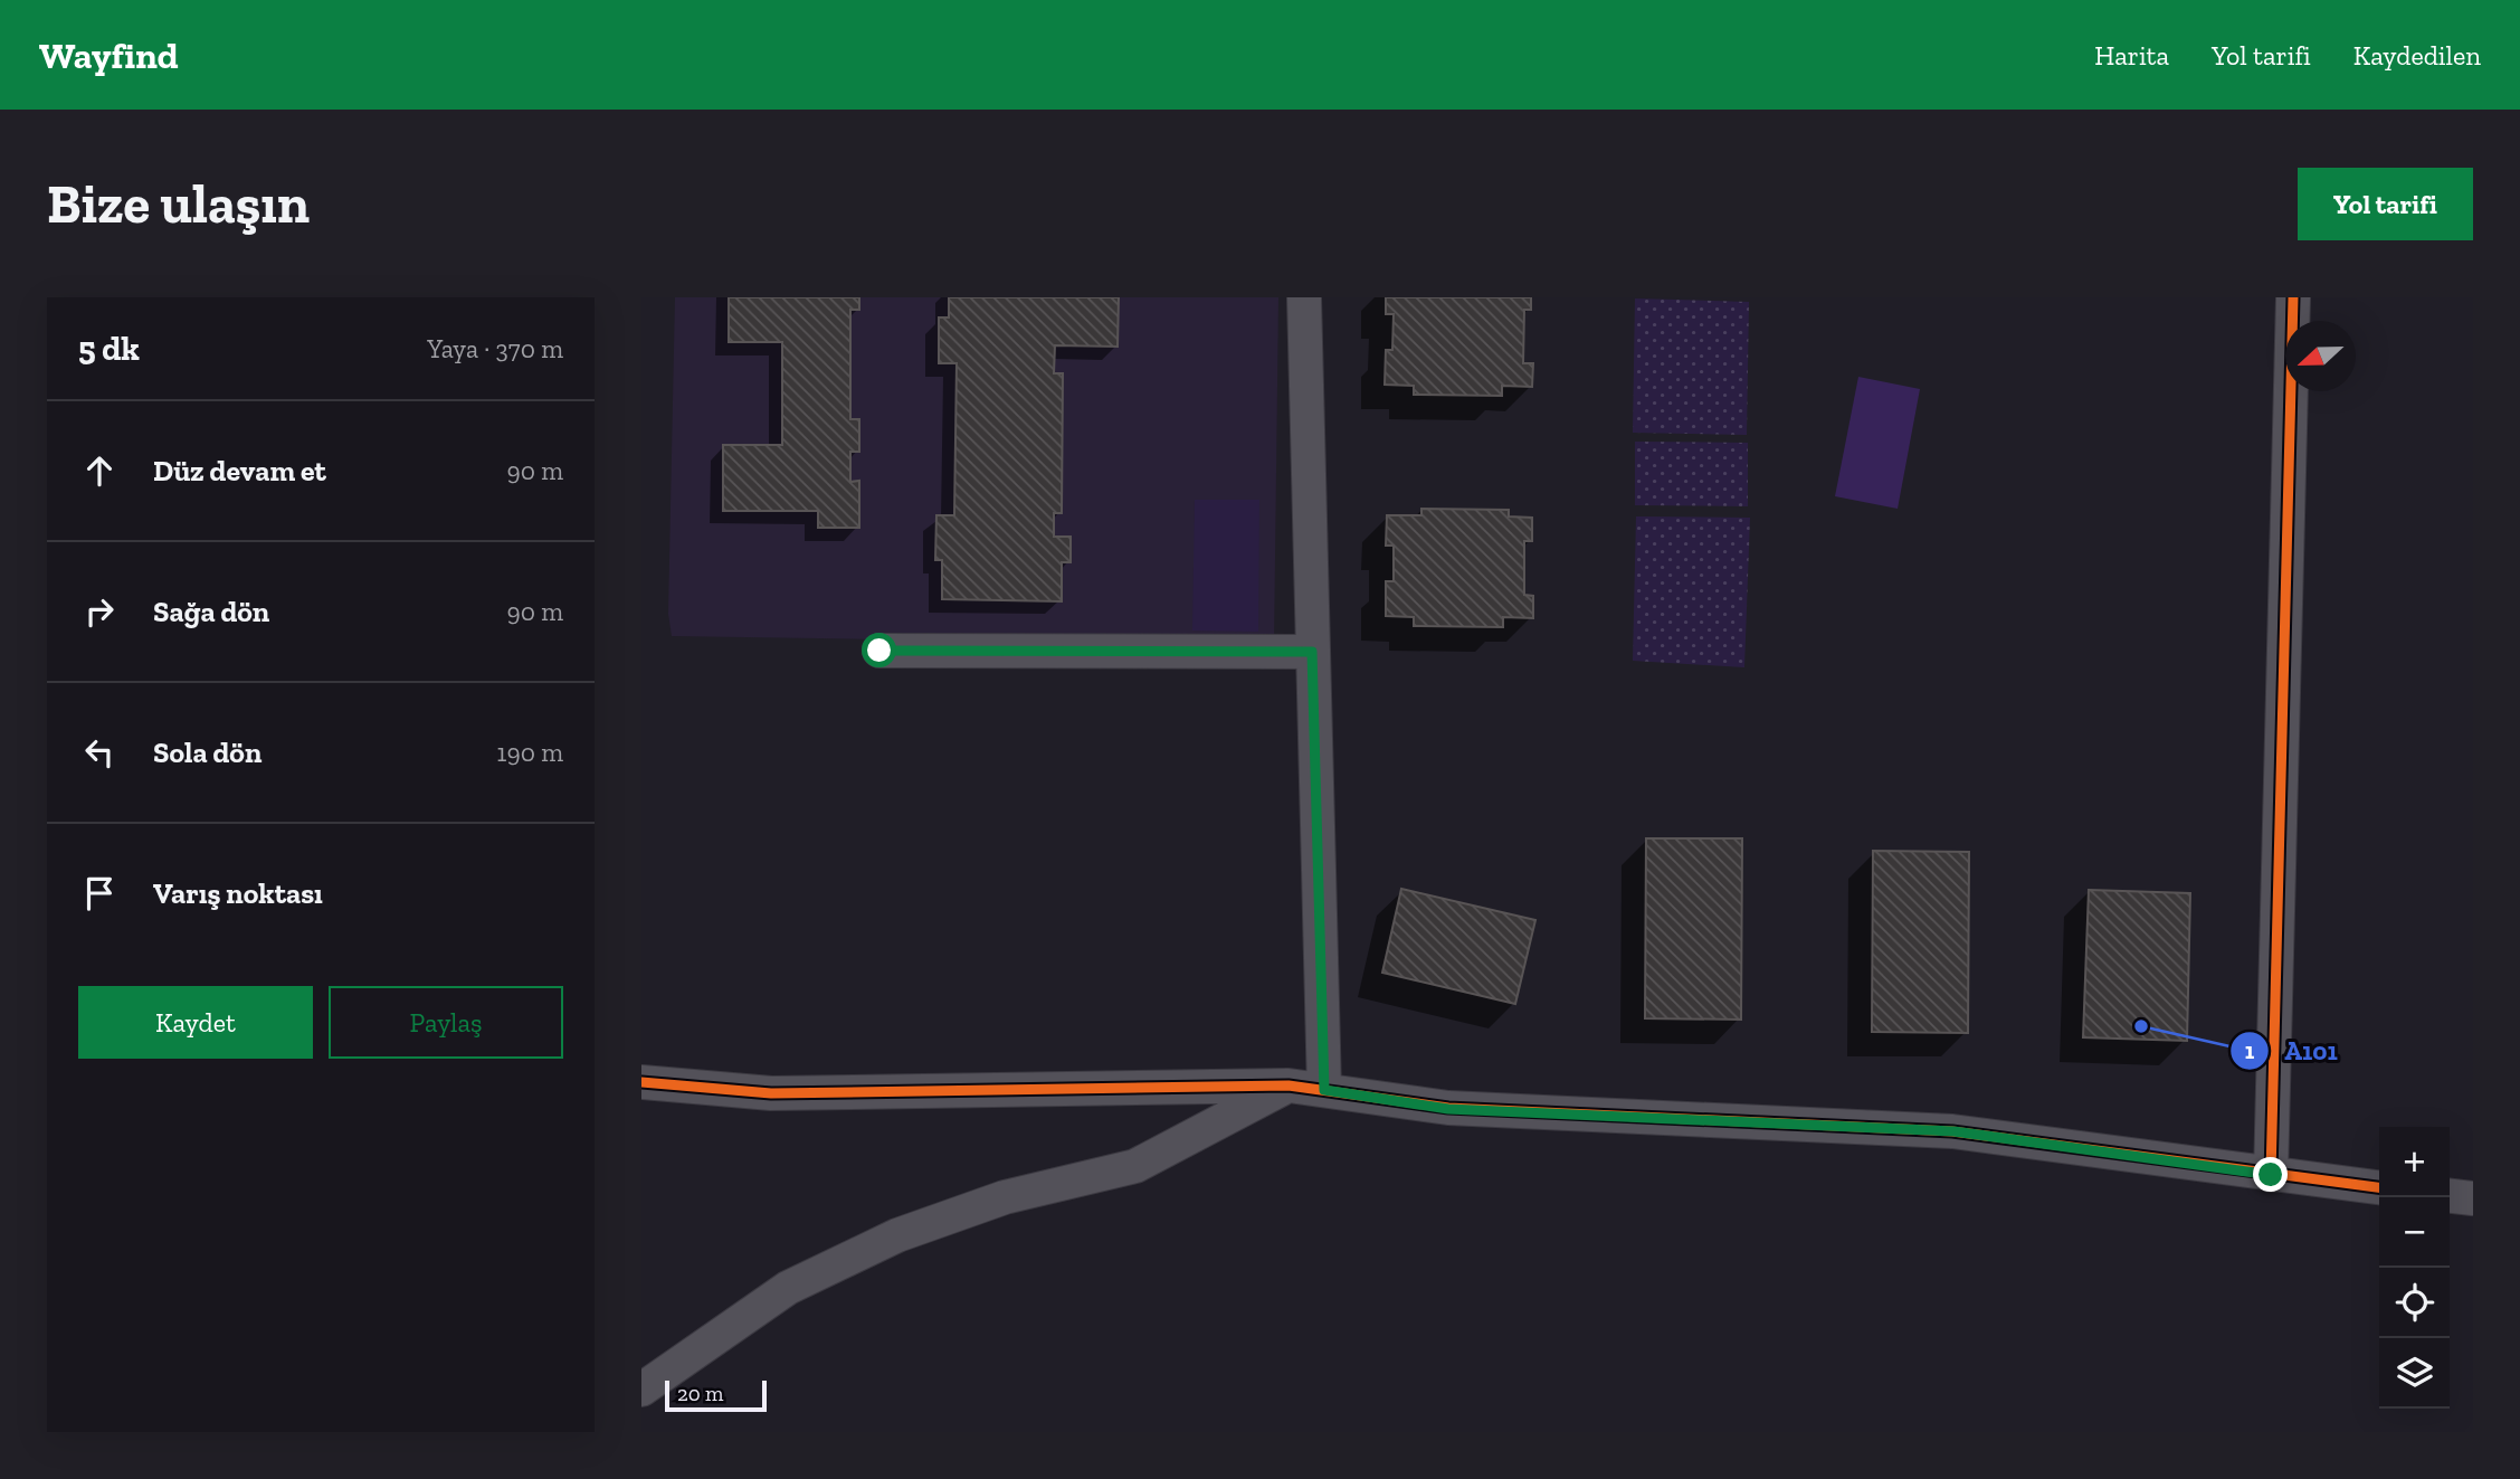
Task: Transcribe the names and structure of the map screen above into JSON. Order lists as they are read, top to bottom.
{
  "places": ["A101"],
  "scale_bar": "20 m",
  "north": "left",
  "page": {
    "header": "Wayfind",
    "nav": ["Harita", "Yol tarifi", "Kaydedilen"],
    "buttons": [
      "Yol tarifi",
      ["Kaydet", "Paylaş"]
    ],
    "title": "Bize ulaşın",
    "heading": ["5 dk", "Yaya · 370 m"],
    "list": [
      ["Düz devam et", "90 m"],
      ["Sağa dön", "90 m"],
      ["Sola dön", "190 m"],
      "Varış noktası"
    ],
    "map_buttons": ["+", "−"],
    "scale": "20 m"
  }
}
